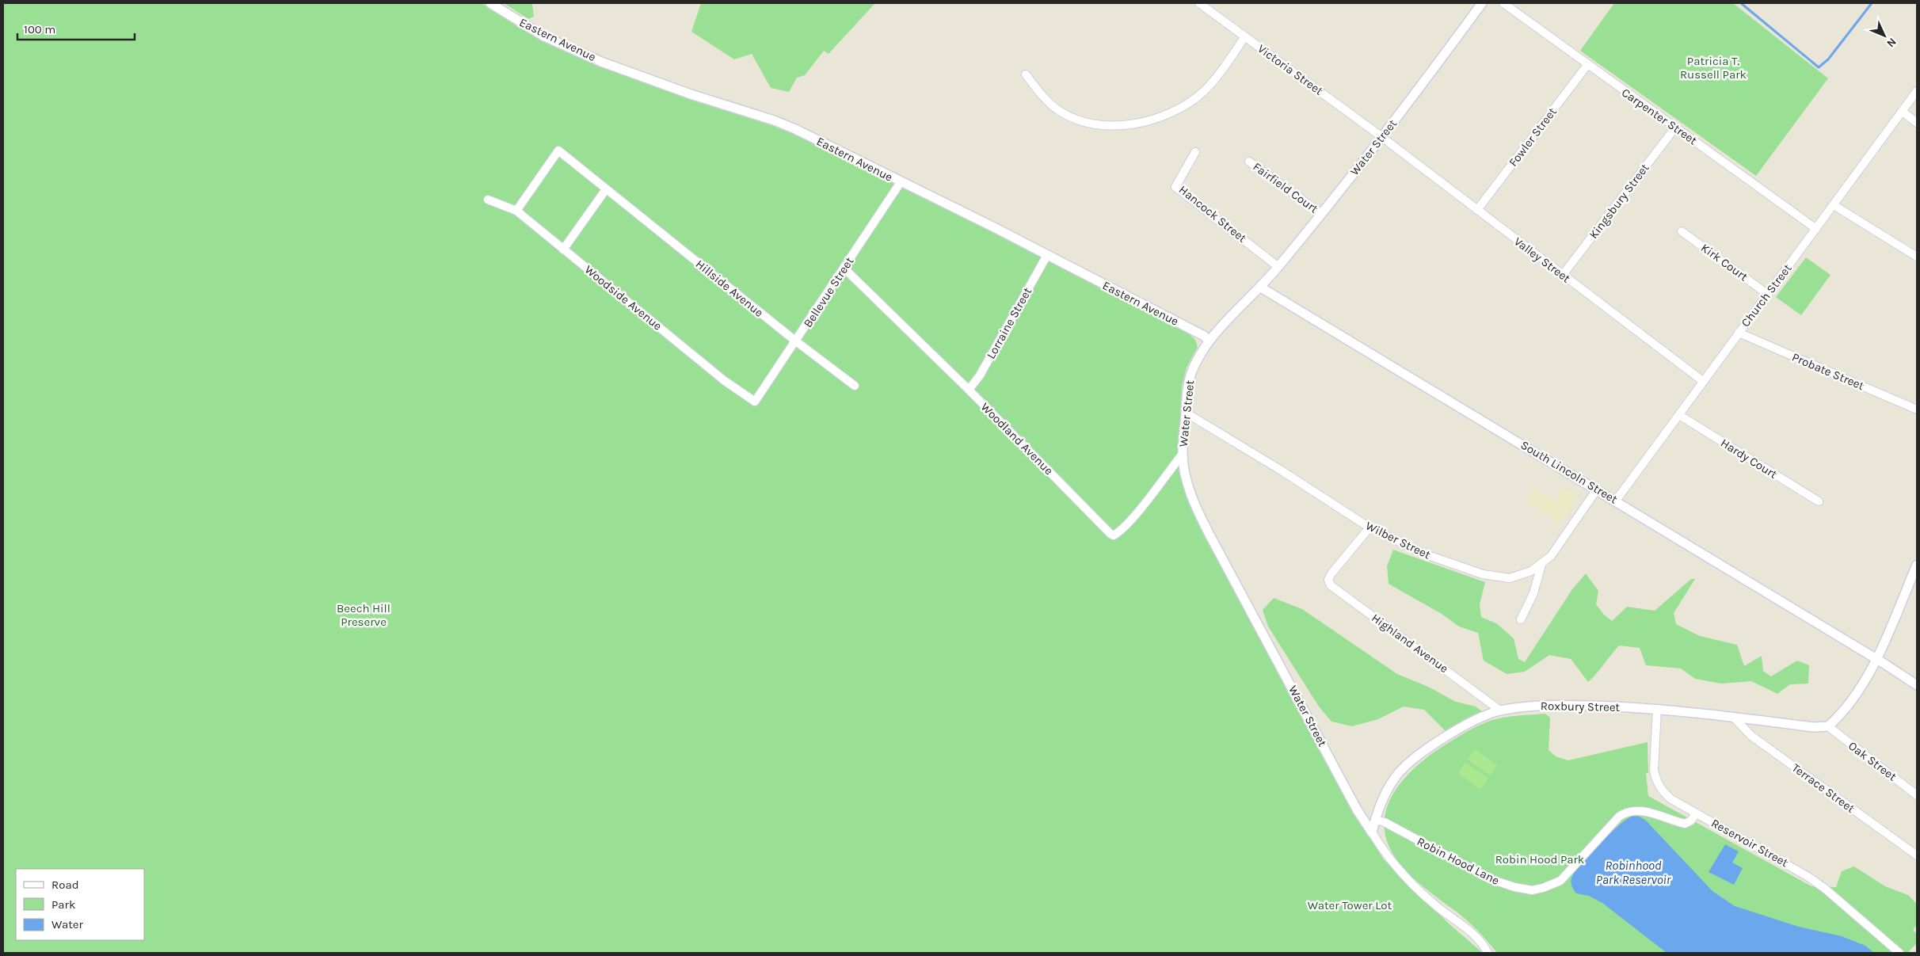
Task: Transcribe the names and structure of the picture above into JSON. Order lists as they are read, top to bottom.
{
  "streets": {
    "street": [
      "Eastern Avenue",
      "Victoria Street",
      "Carpenter Street",
      "Fowler Street",
      "Water Street",
      "Fairfield Court",
      "Kingsbury Street",
      "Hancock Street",
      "Valley Street",
      "Kirk Court",
      "Hillside Avenue",
      "Bellevue Street",
      "Church Street",
      "Woodside Avenue",
      "Lorraine Street",
      "Probate Street",
      "Woodland Avenue",
      "Hardy Court",
      "South Lincoln Street",
      "Wilber Street",
      "Highland Avenue",
      "Roxbury Street",
      "Oak Street",
      "Terrace Street",
      "Reservoir Street",
      "Robin Hood Lane"
    ]
  },
  "crossings": [
    ["Eastern Avenue", "Water Street"],
    ["Eastern Avenue", "Bellevue Street"],
    ["Eastern Avenue", "Lorraine Street"],
    ["Victoria Street", "Water Street"],
    ["Victoria Street", "Valley Street"],
    ["Carpenter Street", "Fowler Street"],
    ["Carpenter Street", "Kingsbury Street"],
    ["Carpenter Street", "Church Street"],
    ["Fowler Street", "Valley Street"],
    ["Water Street", "Fairfield Court"],
    ["Water Street", "Hancock Street"],
    ["Water Street", "Valley Street"],
    ["Water Street", "Woodland Avenue"],
    ["Water Street", "South Lincoln Street"],
    ["Water Street", "Wilber Street"],
    ["Water Street", "Roxbury Street"],
    ["Kingsbury Street", "Valley Street"],
    ["Valley Street", "Church Street"],
    ["Kirk Court", "Church Street"],
    ["Hillside Avenue", "Bellevue Street"],
    ["Hillside Avenue", "Woodside Avenue"],
    ["Bellevue Street", "Woodside Avenue"],
    ["Bellevue Street", "Woodland Avenue"],
    ["Church Street", "Probate Street"],
    ["Church Street", "Hardy Court"],
    ["Church Street", "South Lincoln Street"],
    ["Lorraine Street", "Woodland Avenue"],
    ["South Lincoln Street", "Wilber Street"],
    ["Wilber Street", "Highland Avenue"],
    ["Highland Avenue", "Roxbury Street"],
    ["Roxbury Street", "Oak Street"],
    ["Roxbury Street", "Terrace Street"],
    ["Roxbury Street", "Reservoir Street"],
    ["Roxbury Street", "Robin Hood Lane"],
    ["Reservoir Street", "Robin Hood Lane"]
  ],
  "water": ["Robinhood Park Reservoir"],
  "parks": [
    "Patricia T. Russell Park",
    "Beech Hill Preserve",
    "Robin Hood Park",
    "Water Tower Lot"
  ],
  "legend": ["Road", "Park", "Water"],
  "scale_bar": "100 m",
  "north": "bottom right"
}
